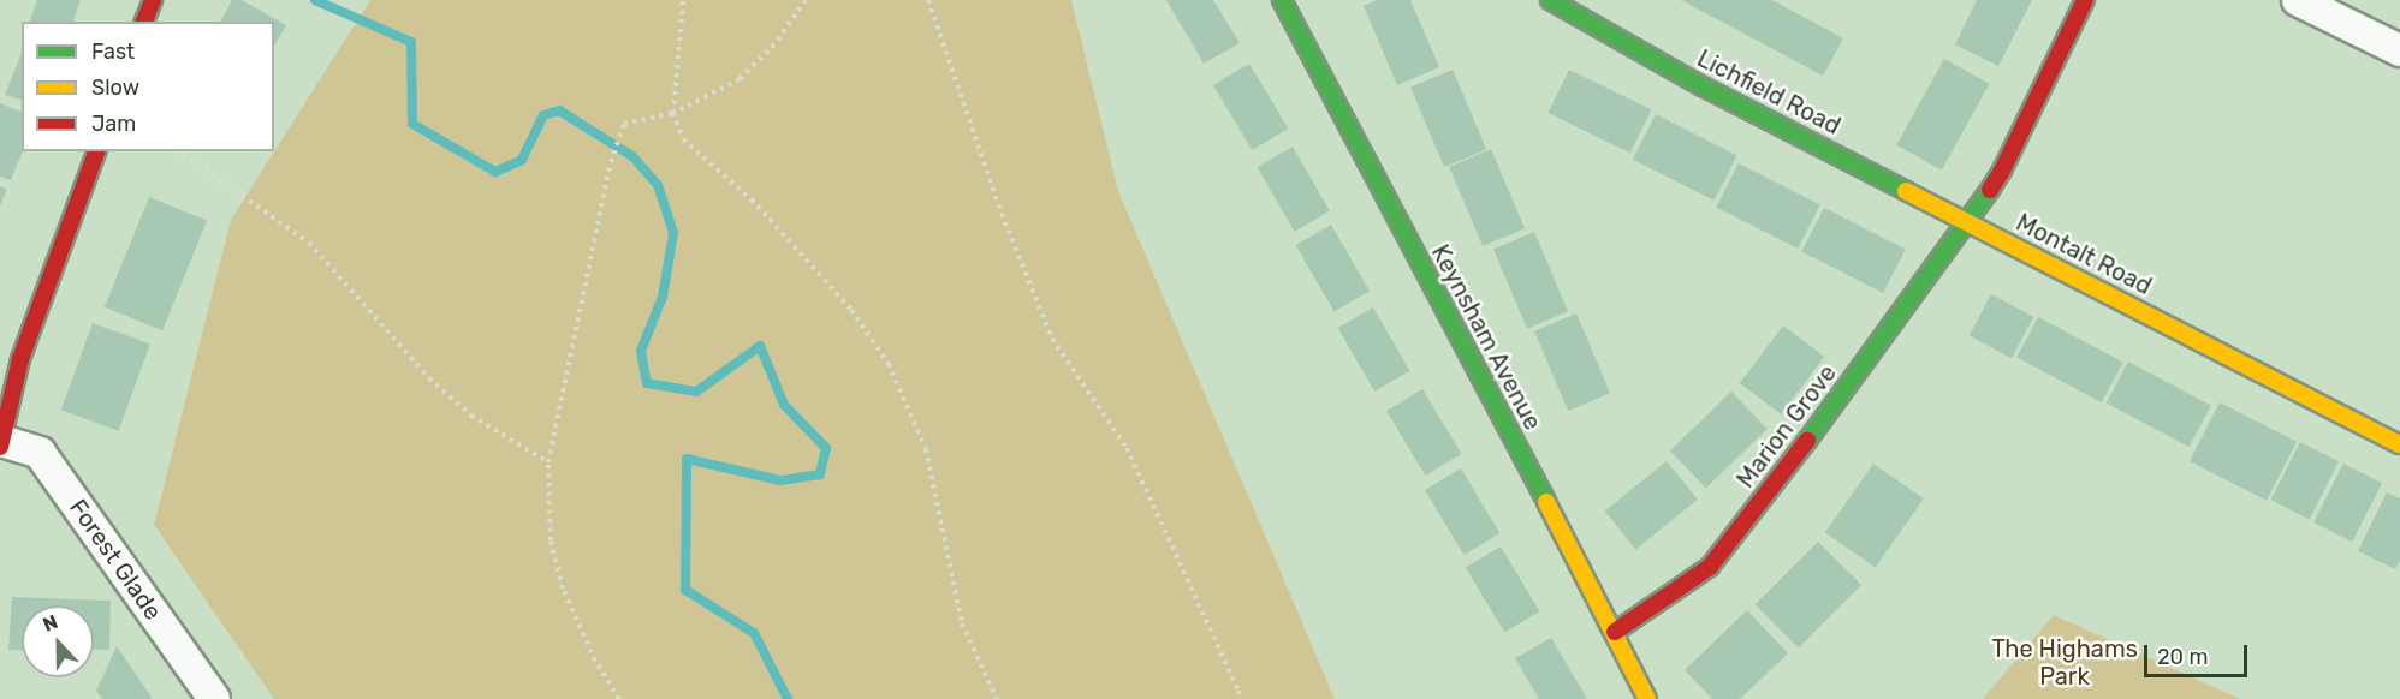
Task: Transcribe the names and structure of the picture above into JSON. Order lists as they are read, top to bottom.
{
  "streets": {
    "street": [
      "Lichfield Road",
      "Montalt Road",
      "Keynsham Avenue",
      "Marion Grove",
      "Forest Glade"
    ]
  },
  "crossings": [
    ["Lichfield Road", "Montalt Road"],
    ["Lichfield Road", "Marion Grove"],
    ["Montalt Road", "Marion Grove"],
    ["Keynsham Avenue", "Marion Grove"]
  ],
  "parks": ["The Highams Park"],
  "legend": ["Fast", "Slow", "Jam"],
  "scale_bar": "20 m",
  "north": "top"
}
